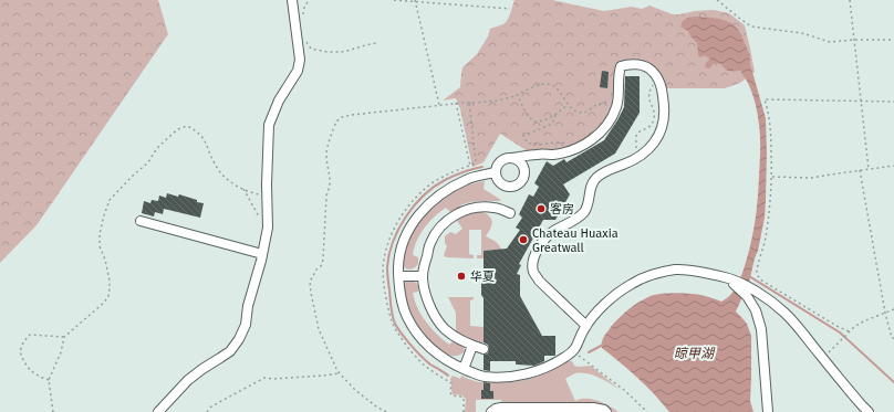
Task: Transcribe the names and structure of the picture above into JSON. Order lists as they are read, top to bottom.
{
  "water": ["晾甲湖"],
  "places": ["客房", "Chateau Huaxia Greatwall", "华夏"]
}
